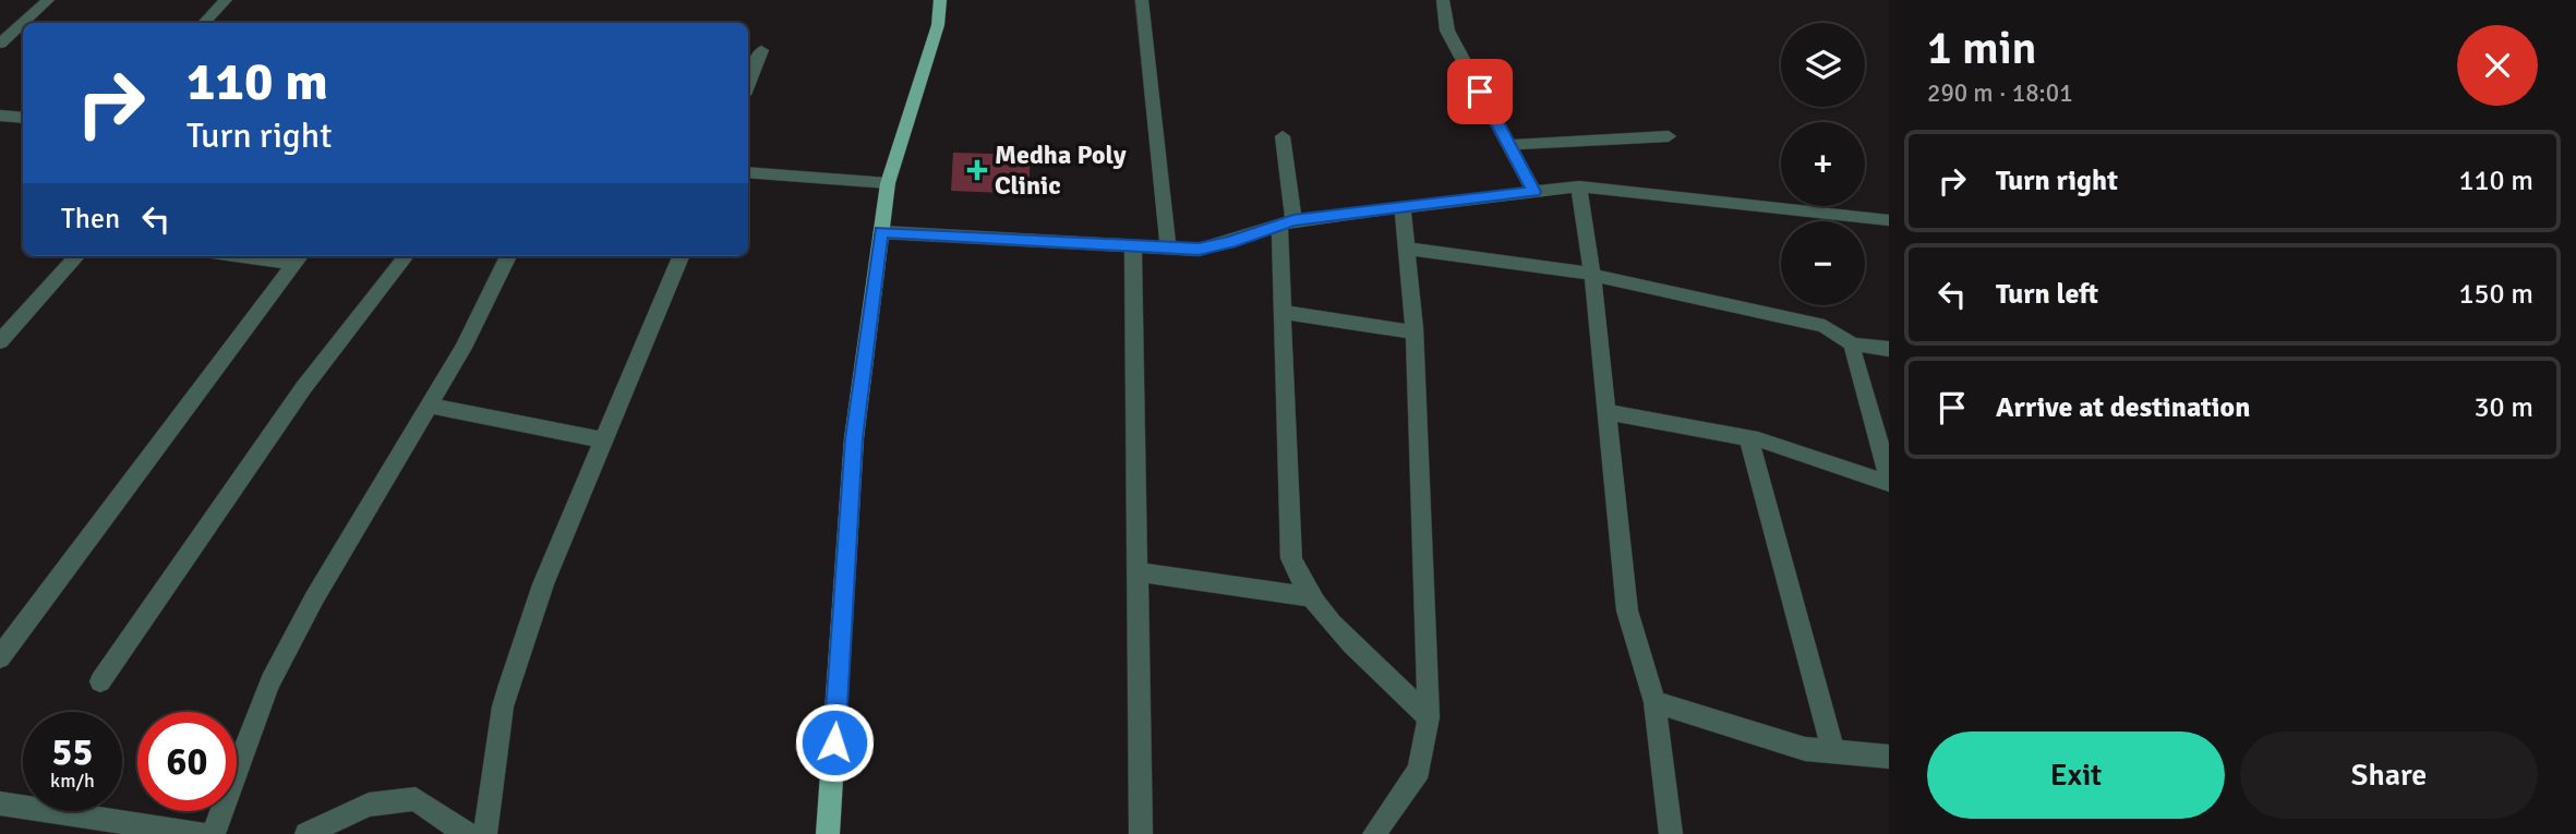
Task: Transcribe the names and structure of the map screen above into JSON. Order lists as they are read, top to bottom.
{
  "places": {
    "health": ["Medha Poly Clinic"]
  },
  "page": {
    "heading": ["1 min", "290 m · 18:01"],
    "map_buttons": ["+", "−"],
    "turn": ["110 m", "Turn right"],
    "list": [
      {
        "name": "Turn right",
        "value": "110 m"
      },
      {
        "name": "Turn left",
        "value": "150 m"
      },
      {
        "name": "Arrive at destination",
        "value": "30 m"
      }
    ],
    "then": "Then",
    "speed": "55 km/h",
    "limit": "60",
    "buttons": ["Exit", "Share"]
  }
}
